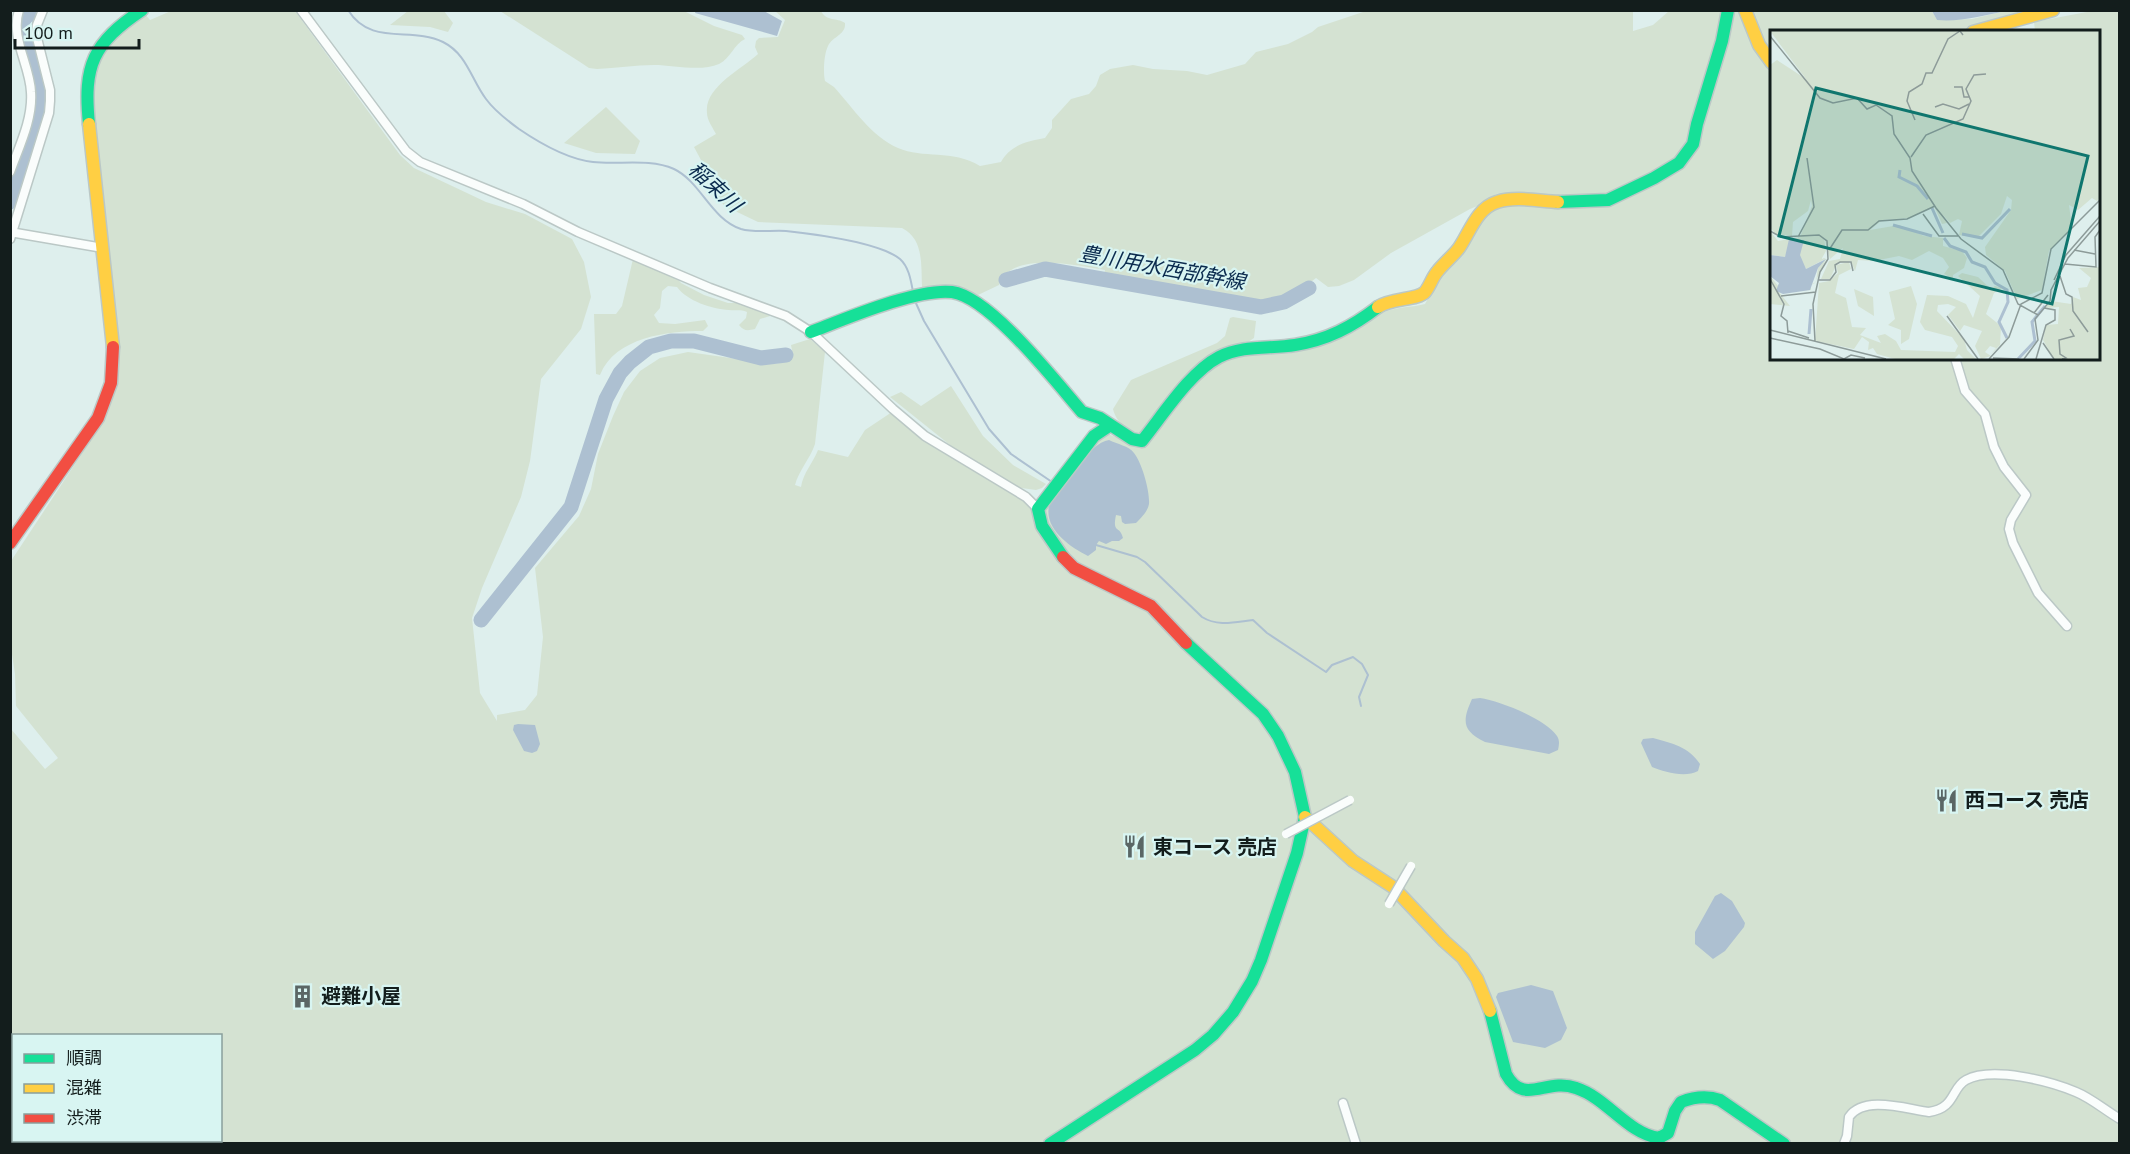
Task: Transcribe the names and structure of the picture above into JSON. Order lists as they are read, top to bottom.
{
  "water": ["稲束川", "豊川用水西部幹線"],
  "places": {
    "restaurant": ["西コース 売店", "東コース 売店"],
    "building": ["避難小屋"]
  },
  "legend": ["順調", "混雑", "渋滞"],
  "scale_bar": "100 m"
}
